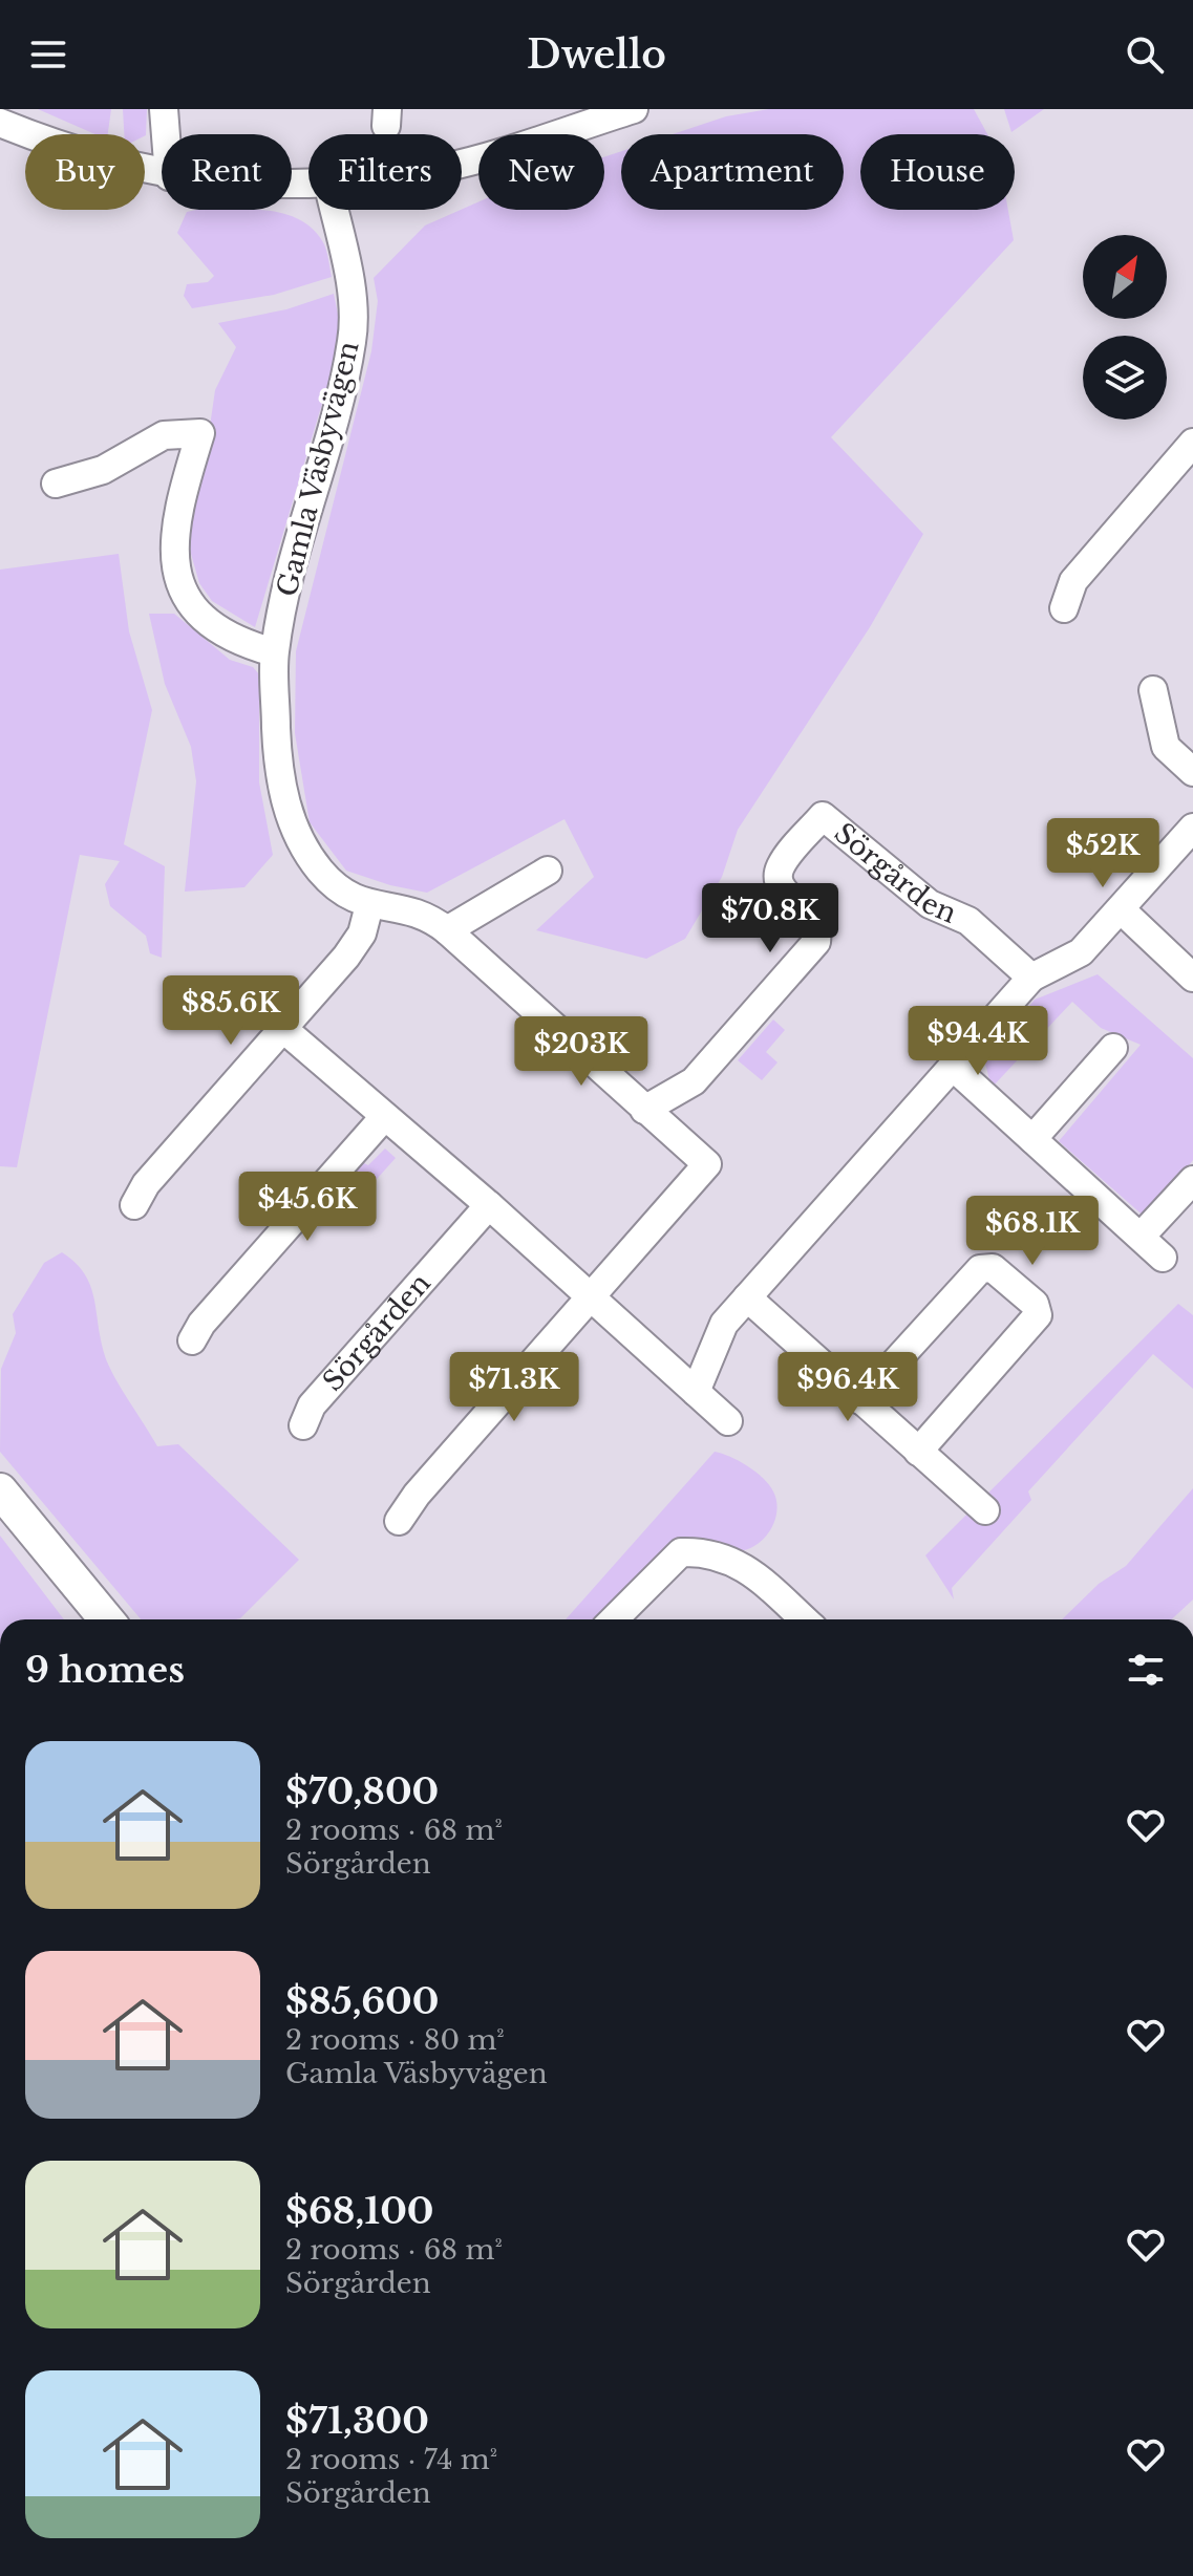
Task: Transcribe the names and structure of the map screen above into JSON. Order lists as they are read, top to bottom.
{
  "streets": {
    "street": ["Gamla Väsbyvägen", "Sörgården"]
  },
  "crossings": [
    ["Gamla Väsbyvägen", "Sörgården"]
  ],
  "north": "top right",
  "page": {
    "header": "Dwello",
    "chip": [
      "Buy",
      "Rent",
      "Filters",
      "New",
      "Apartment",
      "House"
    ],
    "price": [
      "$52K",
      "$70.8K",
      "$85.6K",
      "$94.4K",
      "$203K",
      "$45.6K",
      "$68.1K",
      "$71.3K",
      "$96.4K"
    ],
    "heading": "9 homes",
    "list": [
      {
        "name": "$70,800",
        "note": "2 rooms · 68 m² · Sörgården"
      },
      {
        "name": "$85,600",
        "note": "2 rooms · 80 m² · Gamla Väsbyvägen"
      },
      {
        "name": "$68,100",
        "note": "2 rooms · 68 m² · Sörgården"
      },
      {
        "name": "$71,300",
        "note": "2 rooms · 74 m² · Sörgården"
      }
    ]
  }
}
